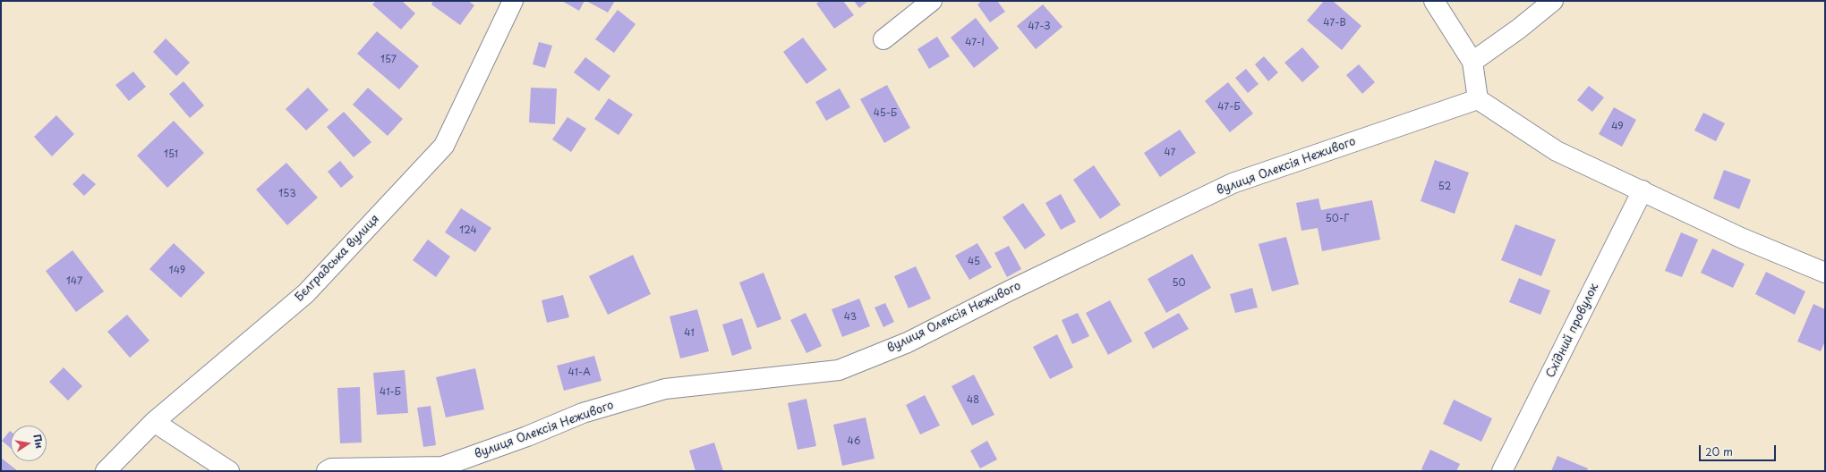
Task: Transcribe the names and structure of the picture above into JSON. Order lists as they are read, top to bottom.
{
  "streets": {
    "street": ["вулиця Олексія Неживого", "Бєлградська вулиця", "Східний провулок"]
  },
  "house_numbers": [
    "47-В",
    "47-З",
    "47-І",
    "157",
    "47-Б",
    "45-Б",
    "49",
    "47",
    "151",
    "52",
    "153",
    "50-Г",
    "124",
    "45",
    "149",
    "147",
    "50",
    "43",
    "41",
    "41-А",
    "41-Б",
    "48",
    "46"
  ],
  "scale_bar": "20 m",
  "north": "right"
}
